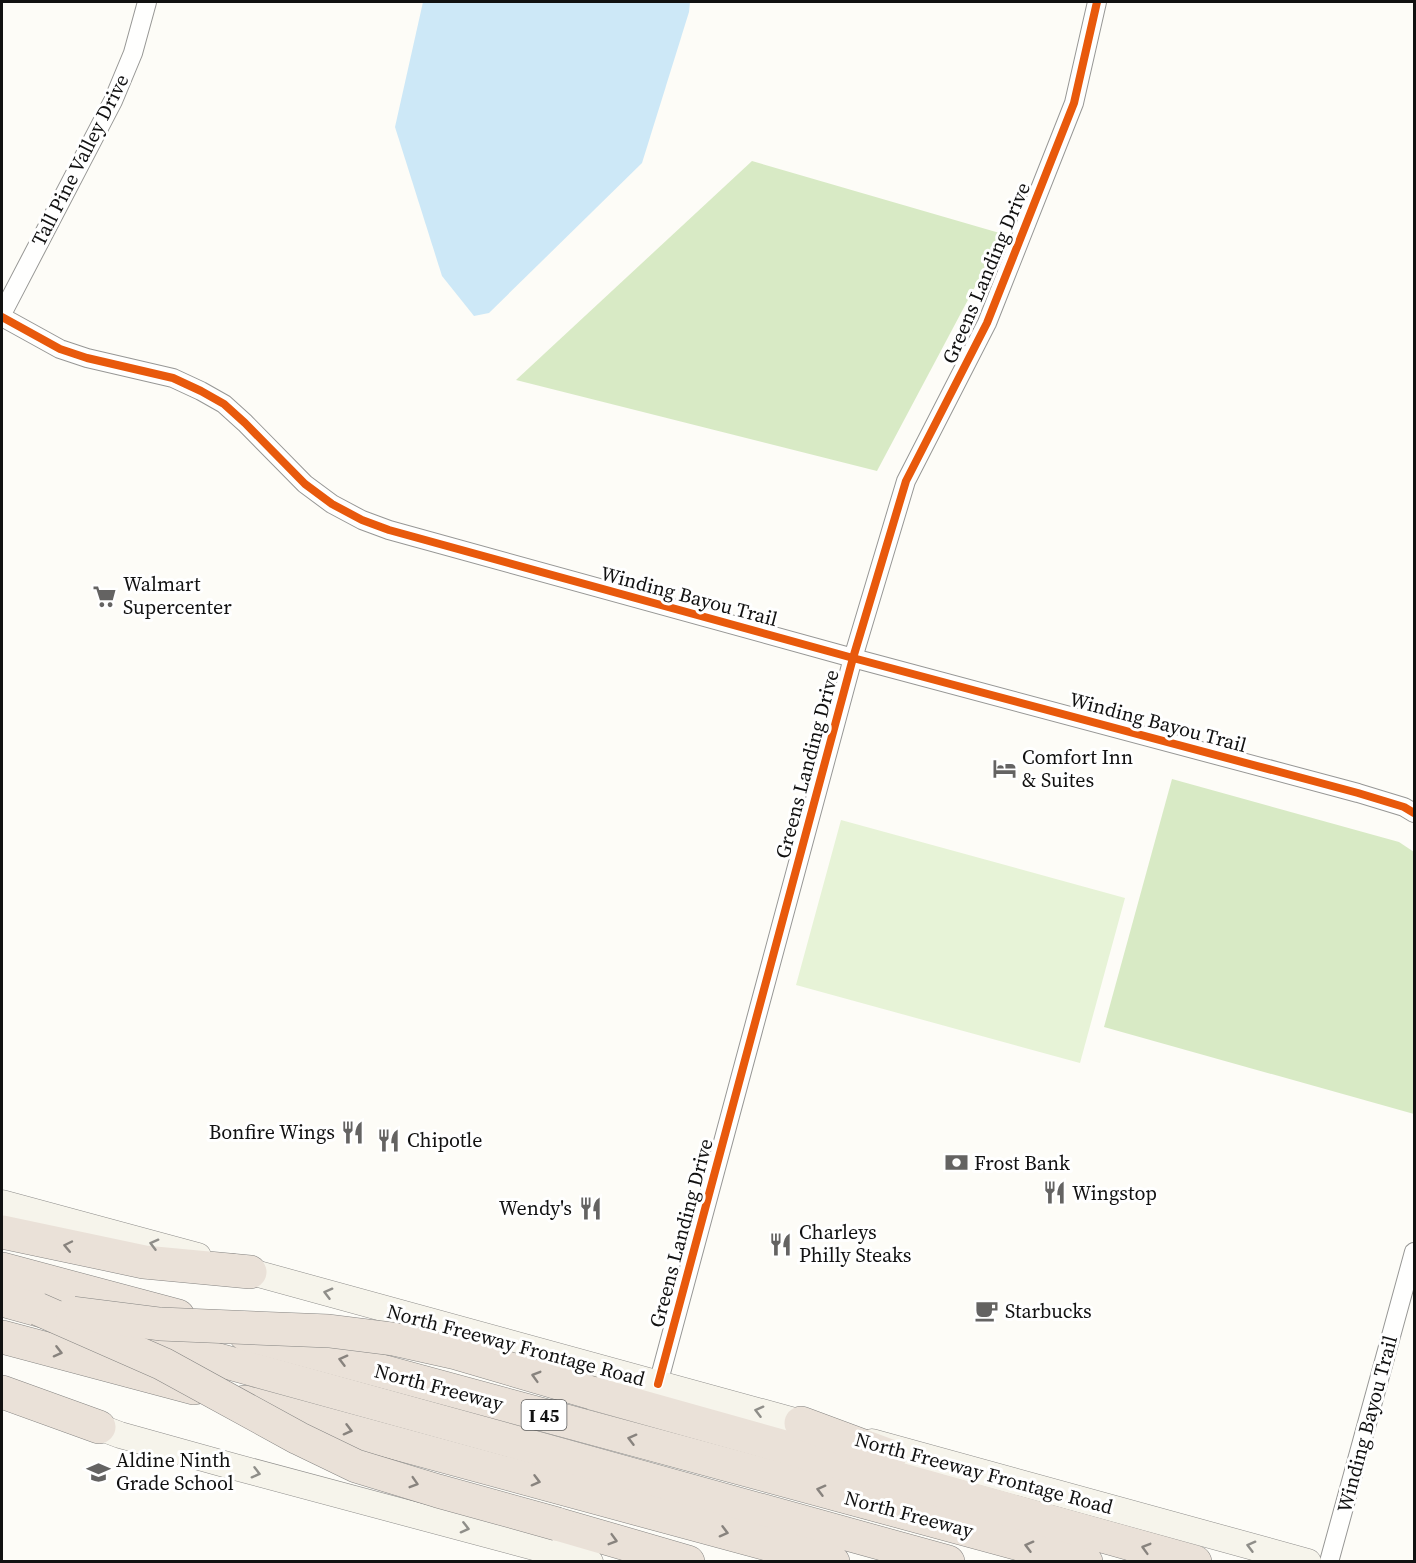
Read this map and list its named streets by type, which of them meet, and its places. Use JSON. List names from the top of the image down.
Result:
{
  "streets": {
    "highway": ["North Freeway", "I 45"],
    "main road": ["North Freeway Frontage Road"],
    "street": ["Tall Pine Valley Drive", "Greens Landing Drive", "Winding Bayou Trail"]
  },
  "crossings": [
    ["Tall Pine Valley Drive", "Winding Bayou Trail"],
    ["Greens Landing Drive", "Winding Bayou Trail"],
    ["Greens Landing Drive", "North Freeway Frontage Road"]
  ],
  "places": {
    "supermarket": ["Walmart Supercenter"],
    "hotel": ["Comfort Inn & Suites"],
    "restaurant": [
      "Bonfire Wings",
      "Chipotle",
      "Wingstop",
      "Wendy's",
      "Charleys Philly Steaks"
    ],
    "bank": ["Frost Bank"],
    "cafe": ["Starbucks"],
    "school or university": ["Aldine Ninth Grade School"]
  }
}
